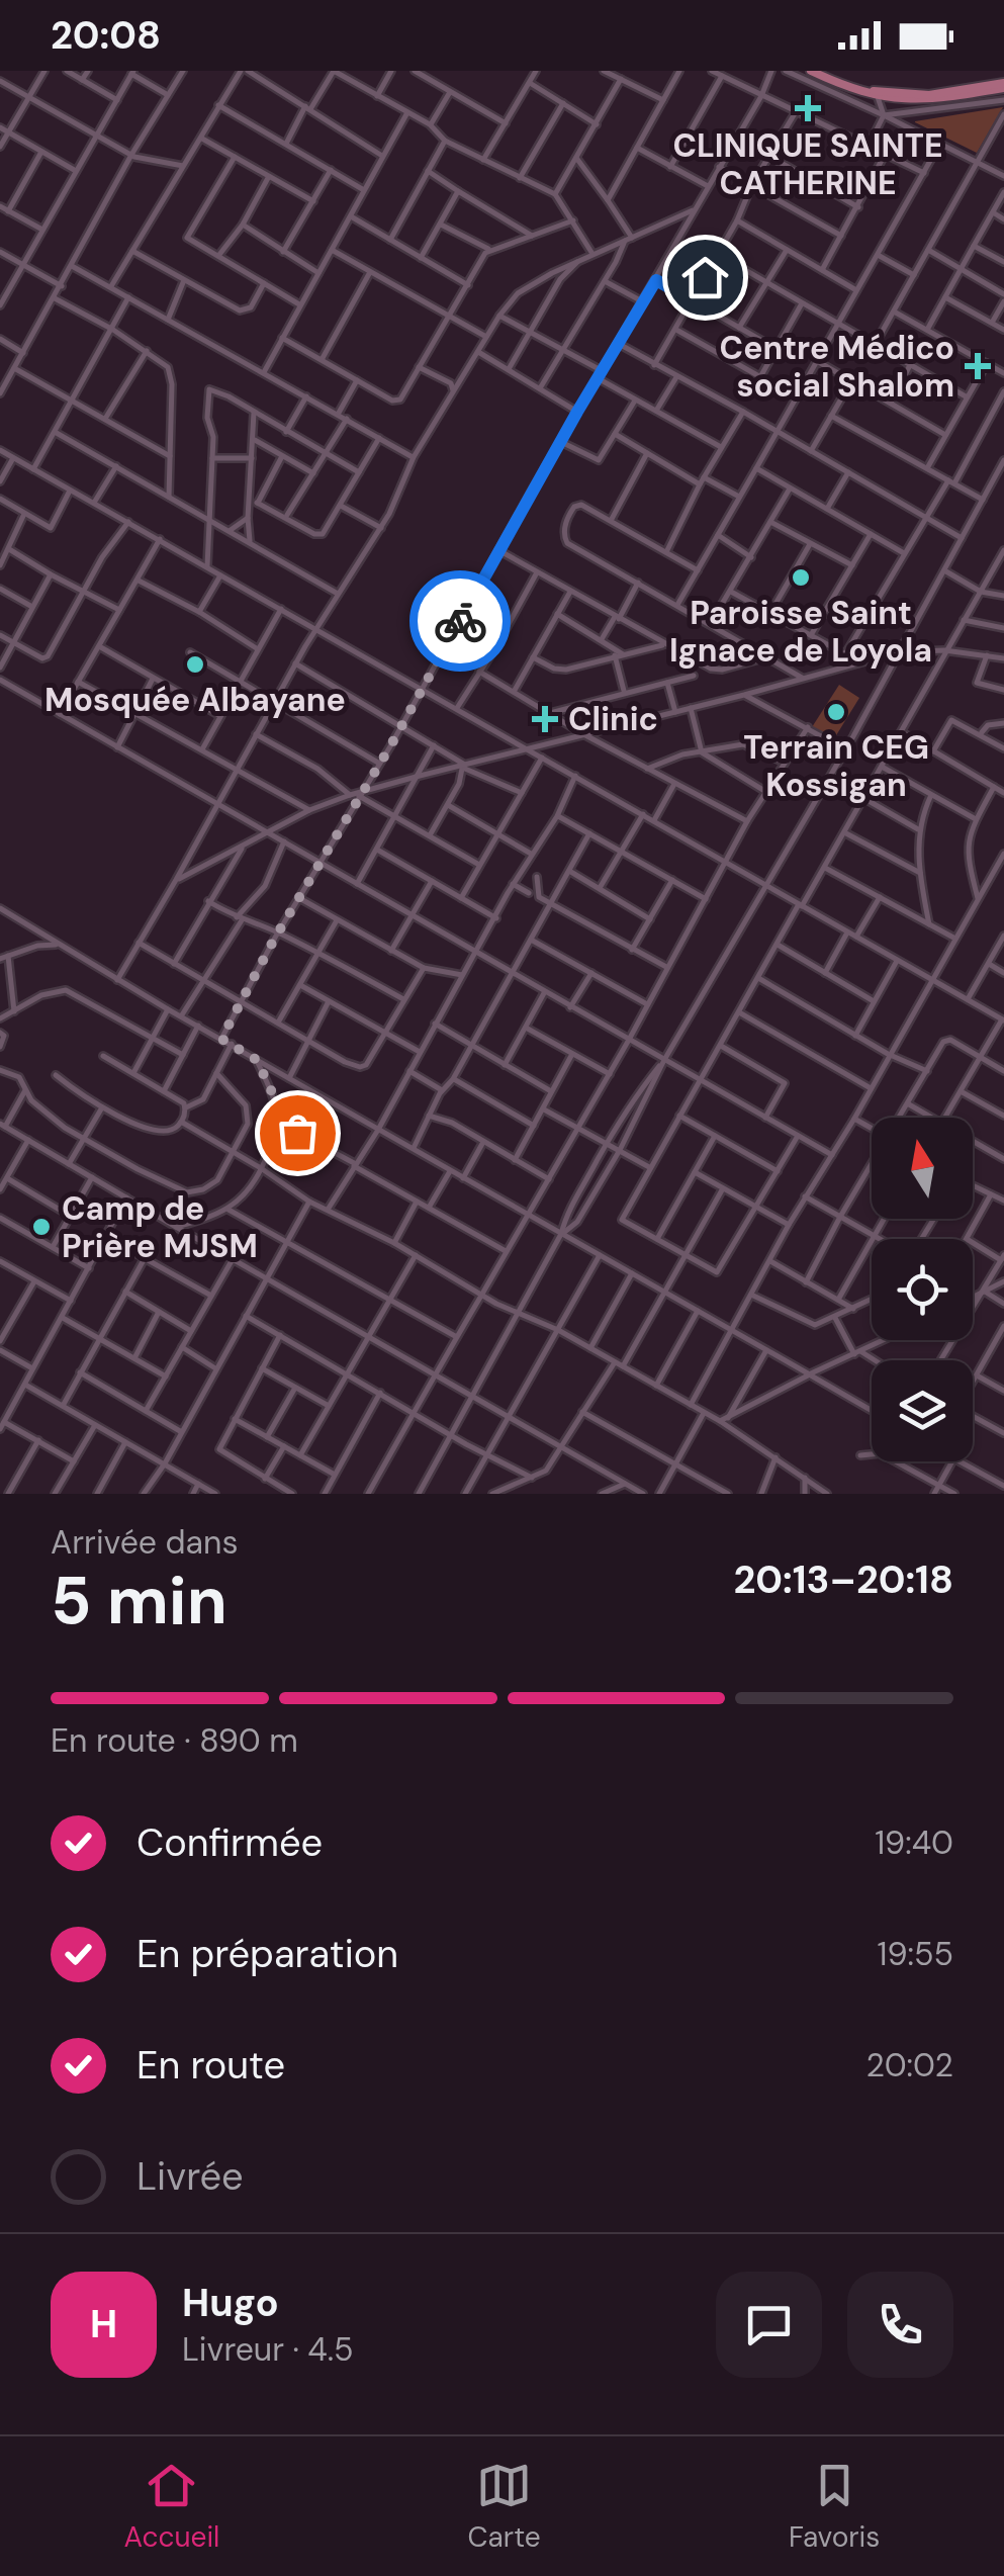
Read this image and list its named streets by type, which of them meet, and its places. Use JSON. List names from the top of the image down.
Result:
{
  "places": {
    "health": ["CLINIQUE SAINTE CATHERINE", "Centre Médico social Shalom", "Clinic"],
    "other": [
      "Paroisse Saint Ignace de Loyola",
      "Mosquée Albayane",
      "Terrain CEG Kossigan",
      "Camp de Prière MJSM"
    ]
  },
  "north": "top",
  "page": {
    "status": "20:08",
    "heading": ["5 min", "Arrivée dans", "20:13–20:18"],
    "panel": ["Hugo", "Livreur · 4.5"],
    "bar": "En route · 890 m",
    "list": [
      ["Confirmée", "19:40"],
      ["En préparation", "19:55"],
      ["En route", "20:02"],
      "Livrée"
    ],
    "round": "H",
    "tabs": ["Accueil", "Carte", "Favoris"]
  }
}
